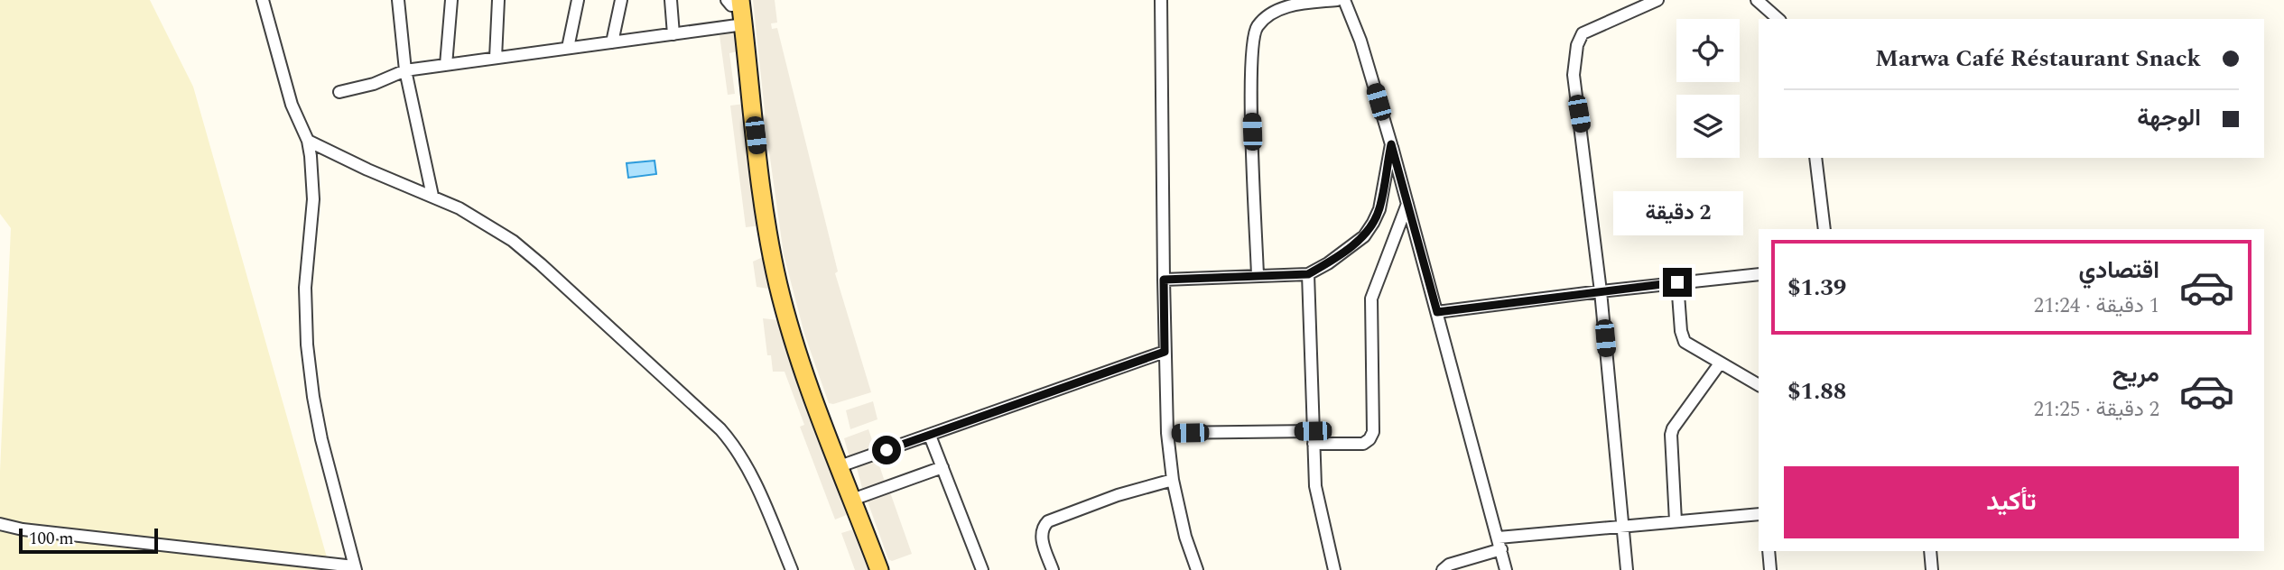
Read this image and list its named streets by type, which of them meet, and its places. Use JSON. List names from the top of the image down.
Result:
{
  "scale_bar": "100 m",
  "page": {
    "banner": ["Marwa Café Réstaurant Snack", "الوجهة"],
    "bubble": "2 دقيقة",
    "list": [
      {
        "name": "اقتصادي",
        "note": "1 دقيقة · 21:24",
        "value": "$1.39"
      },
      {
        "name": "مريح",
        "note": "2 دقيقة · 21:25",
        "value": "$1.88"
      }
    ],
    "buttons": "تأكيد",
    "scale": "100 m"
  }
}
